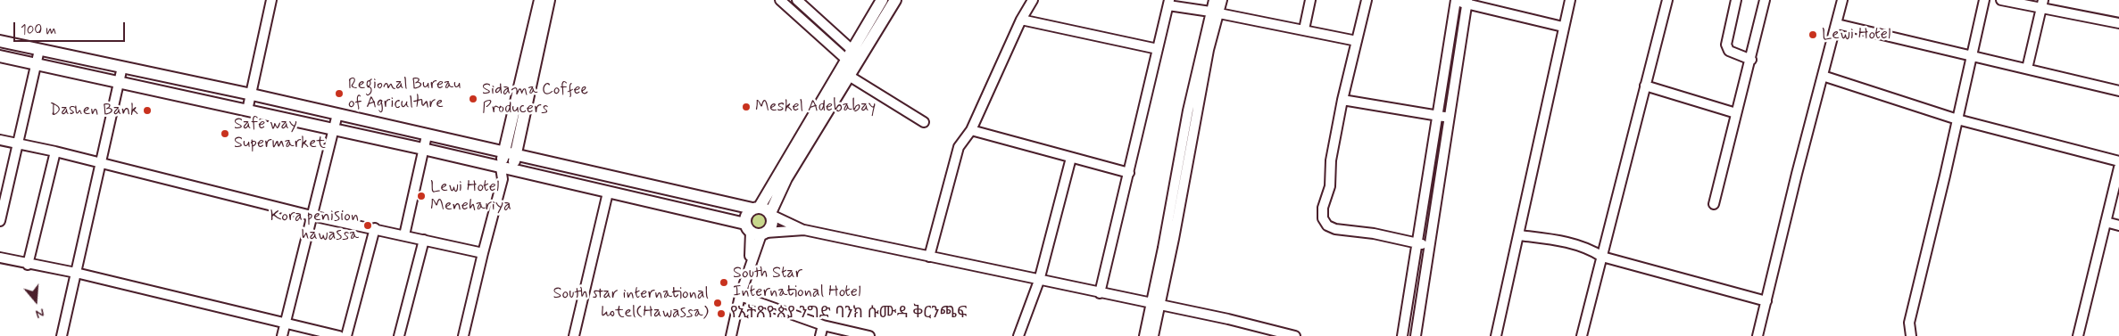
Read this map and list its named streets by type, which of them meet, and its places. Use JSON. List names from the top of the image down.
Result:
{
  "places": [
    "Lewi Hotel",
    "Regional Bureau of Agriculture",
    "Sidama Coffee Producers",
    "Meskel Adebabay",
    "Dashen Bank",
    "Safe way Supermarket",
    "Lewi Hotel Menehariya",
    "Kora penision hawassa",
    "South Star International Hotel",
    "South star international hotel(Hawassa)",
    "የኢትጽዮጵያ ንግድ ባንክ ሱሙዳ ቅርንጫፍ"
  ],
  "scale_bar": "100 m",
  "north": "bottom"
}
